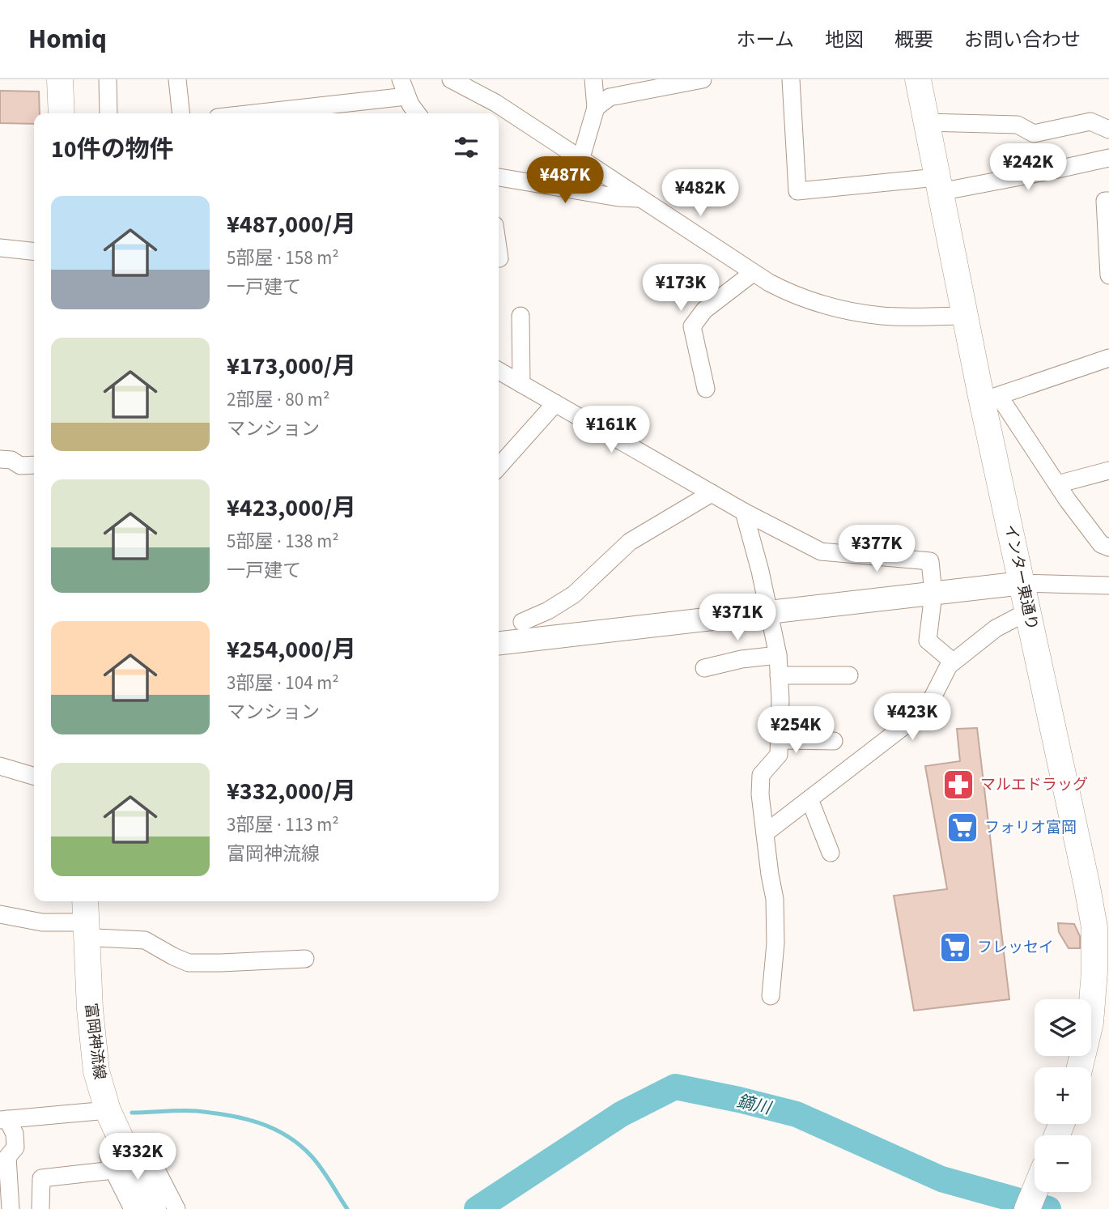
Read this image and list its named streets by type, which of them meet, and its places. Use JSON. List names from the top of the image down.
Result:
{
  "streets": {
    "main road": ["インター東通り", "富岡神流線"]
  },
  "water": ["鏑川"],
  "places": {
    "pharmacy": ["マルエドラッグ"],
    "supermarket": ["フォリオ富岡", "フレッセイ"]
  },
  "page": {
    "header": "Homiq",
    "nav": [
      "ホーム",
      "地図",
      "概要",
      "お問い合わせ"
    ],
    "heading": "10件の物件",
    "price": [
      "¥242K",
      "¥487K",
      "¥482K",
      "¥173K",
      "¥161K",
      "¥377K",
      "¥371K",
      "¥423K",
      "¥254K",
      "¥332K"
    ],
    "list": [
      {
        "name": "¥487,000/月",
        "note": "5部屋 · 158 m² · 一戸建て"
      },
      {
        "name": "¥173,000/月",
        "note": "2部屋 · 80 m² · マンション"
      },
      {
        "name": "¥423,000/月",
        "note": "5部屋 · 138 m² · 一戸建て"
      },
      {
        "name": "¥254,000/月",
        "note": "3部屋 · 104 m² · マンション"
      },
      {
        "name": "¥332,000/月",
        "note": "3部屋 · 113 m² · 富岡神流線"
      }
    ],
    "map_buttons": ["+", "−"]
  }
}
